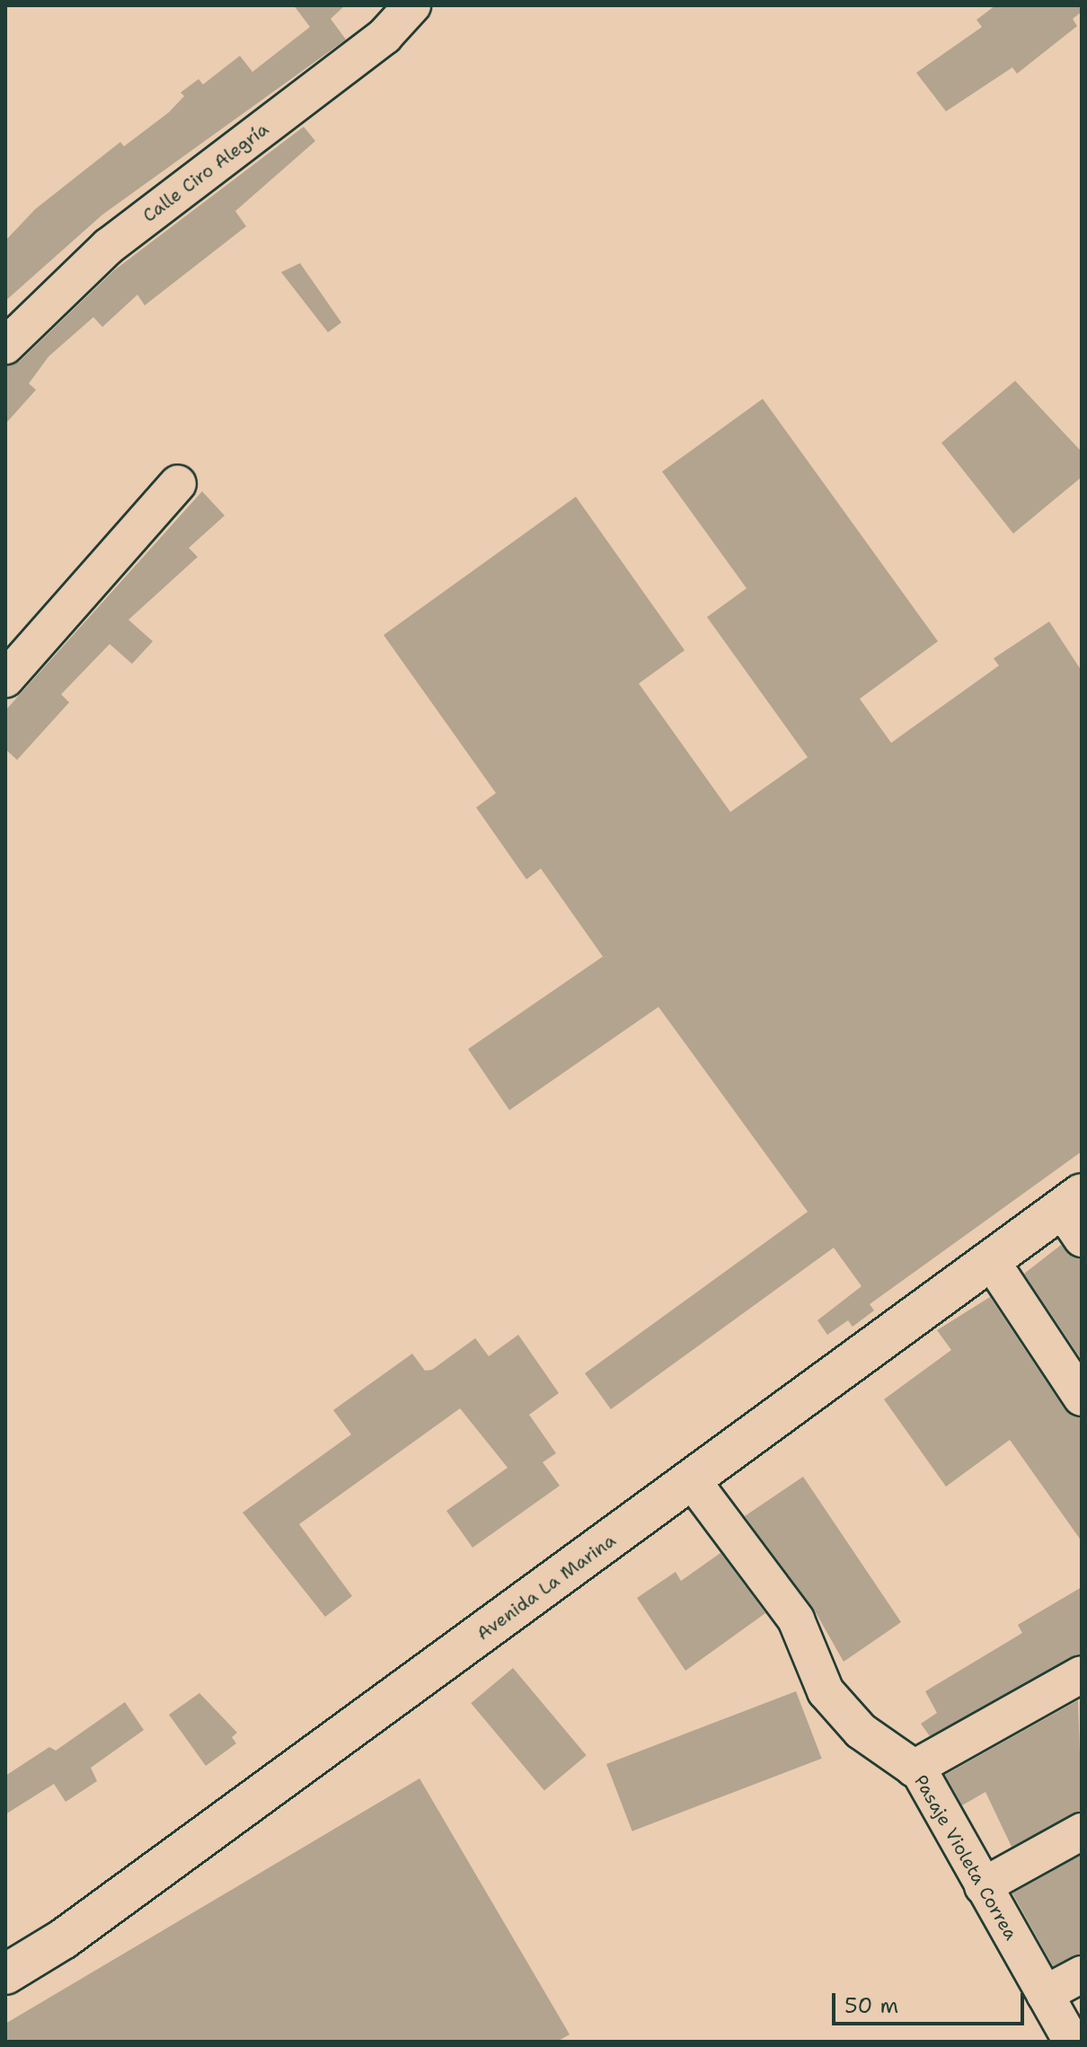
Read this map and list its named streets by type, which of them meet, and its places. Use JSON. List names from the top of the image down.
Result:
{
  "streets": {
    "main road": ["Avenida La Marina"],
    "street": ["Calle Ciro Alegría", "Pasaje Violeta Correa"]
  },
  "crossings": [
    ["Avenida La Marina", "Pasaje Violeta Correa"]
  ],
  "scale_bar": "50 m"
}
